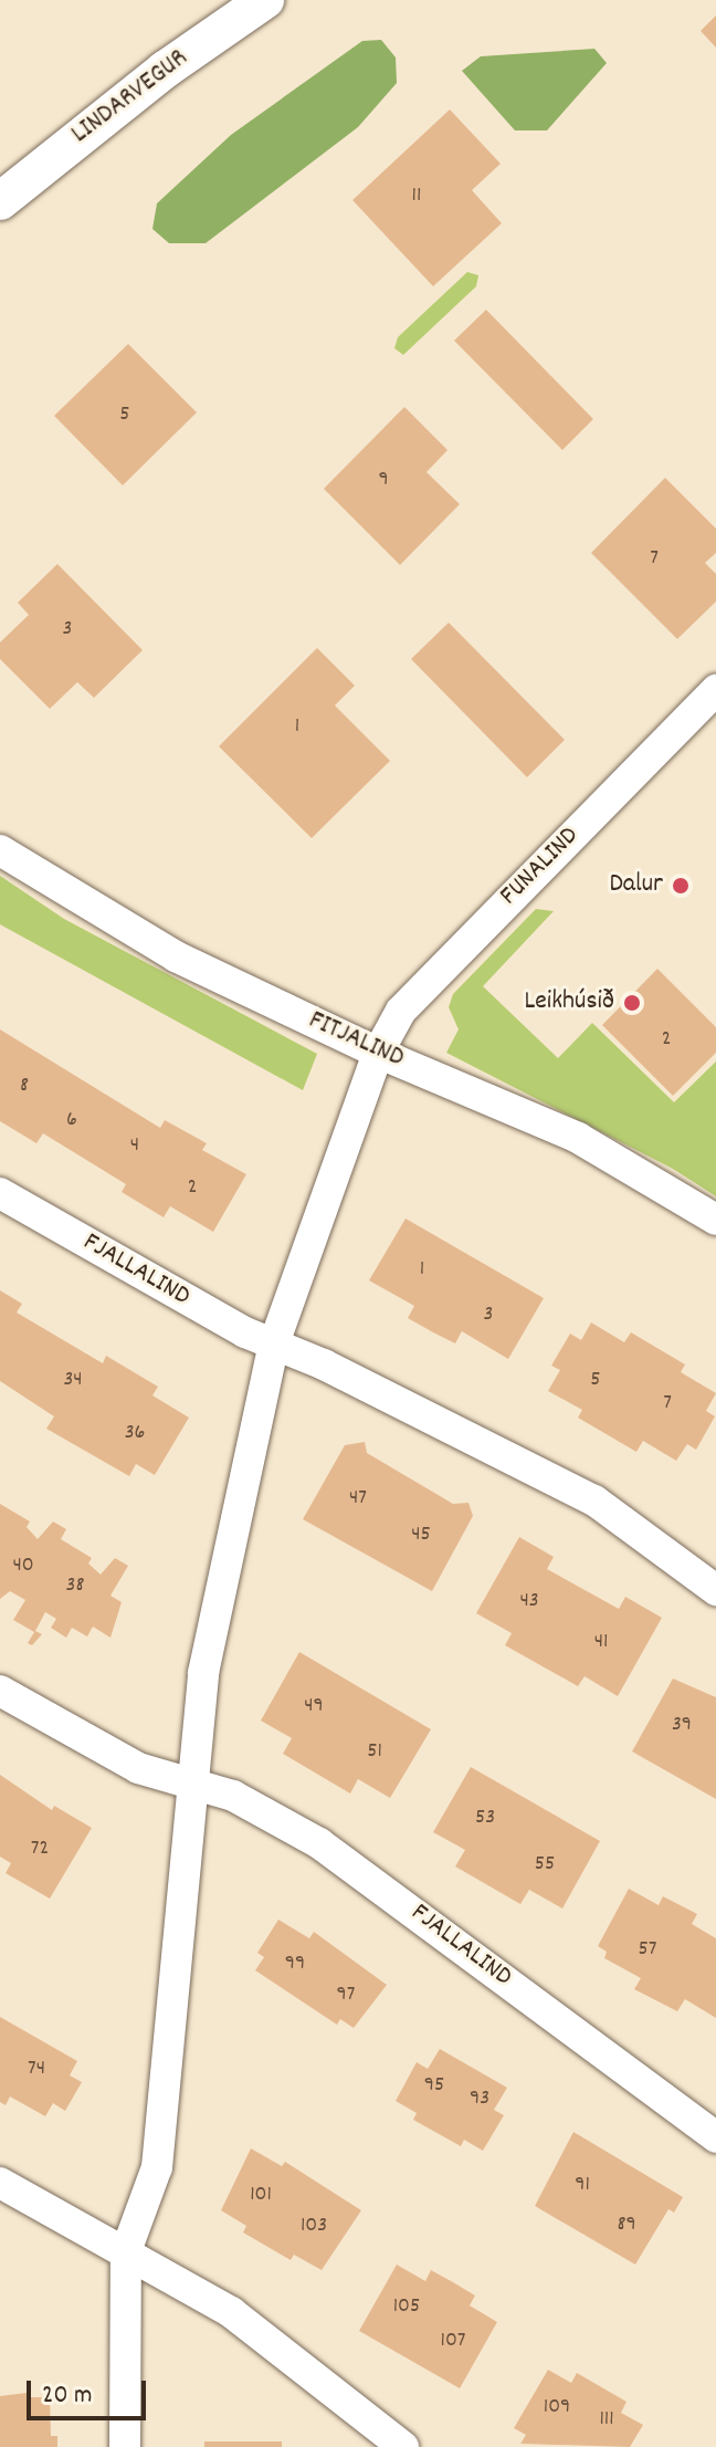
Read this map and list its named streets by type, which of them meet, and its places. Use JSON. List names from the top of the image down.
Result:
{
  "streets": {
    "street": [
      "LINDARVEGUR",
      "FUNALIND",
      "FITJALIND",
      "FJALLALIND"
    ]
  },
  "crossings": [
    ["FUNALIND", "FITJALIND"]
  ],
  "places": ["Dalur", "Leikhúsið"],
  "house_numbers": [
    "11",
    "5",
    "9",
    "7",
    "3",
    "1",
    "2",
    "8",
    "6",
    "4",
    "2",
    "1",
    "3",
    "34",
    "5",
    "7",
    "36",
    "47",
    "45",
    "40",
    "38",
    "43",
    "41",
    "49",
    "39",
    "51",
    "53",
    "72",
    "55",
    "57",
    "99",
    "97",
    "74",
    "95",
    "93",
    "91",
    "101",
    "89",
    "103",
    "105",
    "107",
    "109",
    "111"
  ],
  "scale_bar": "20 m"
}
